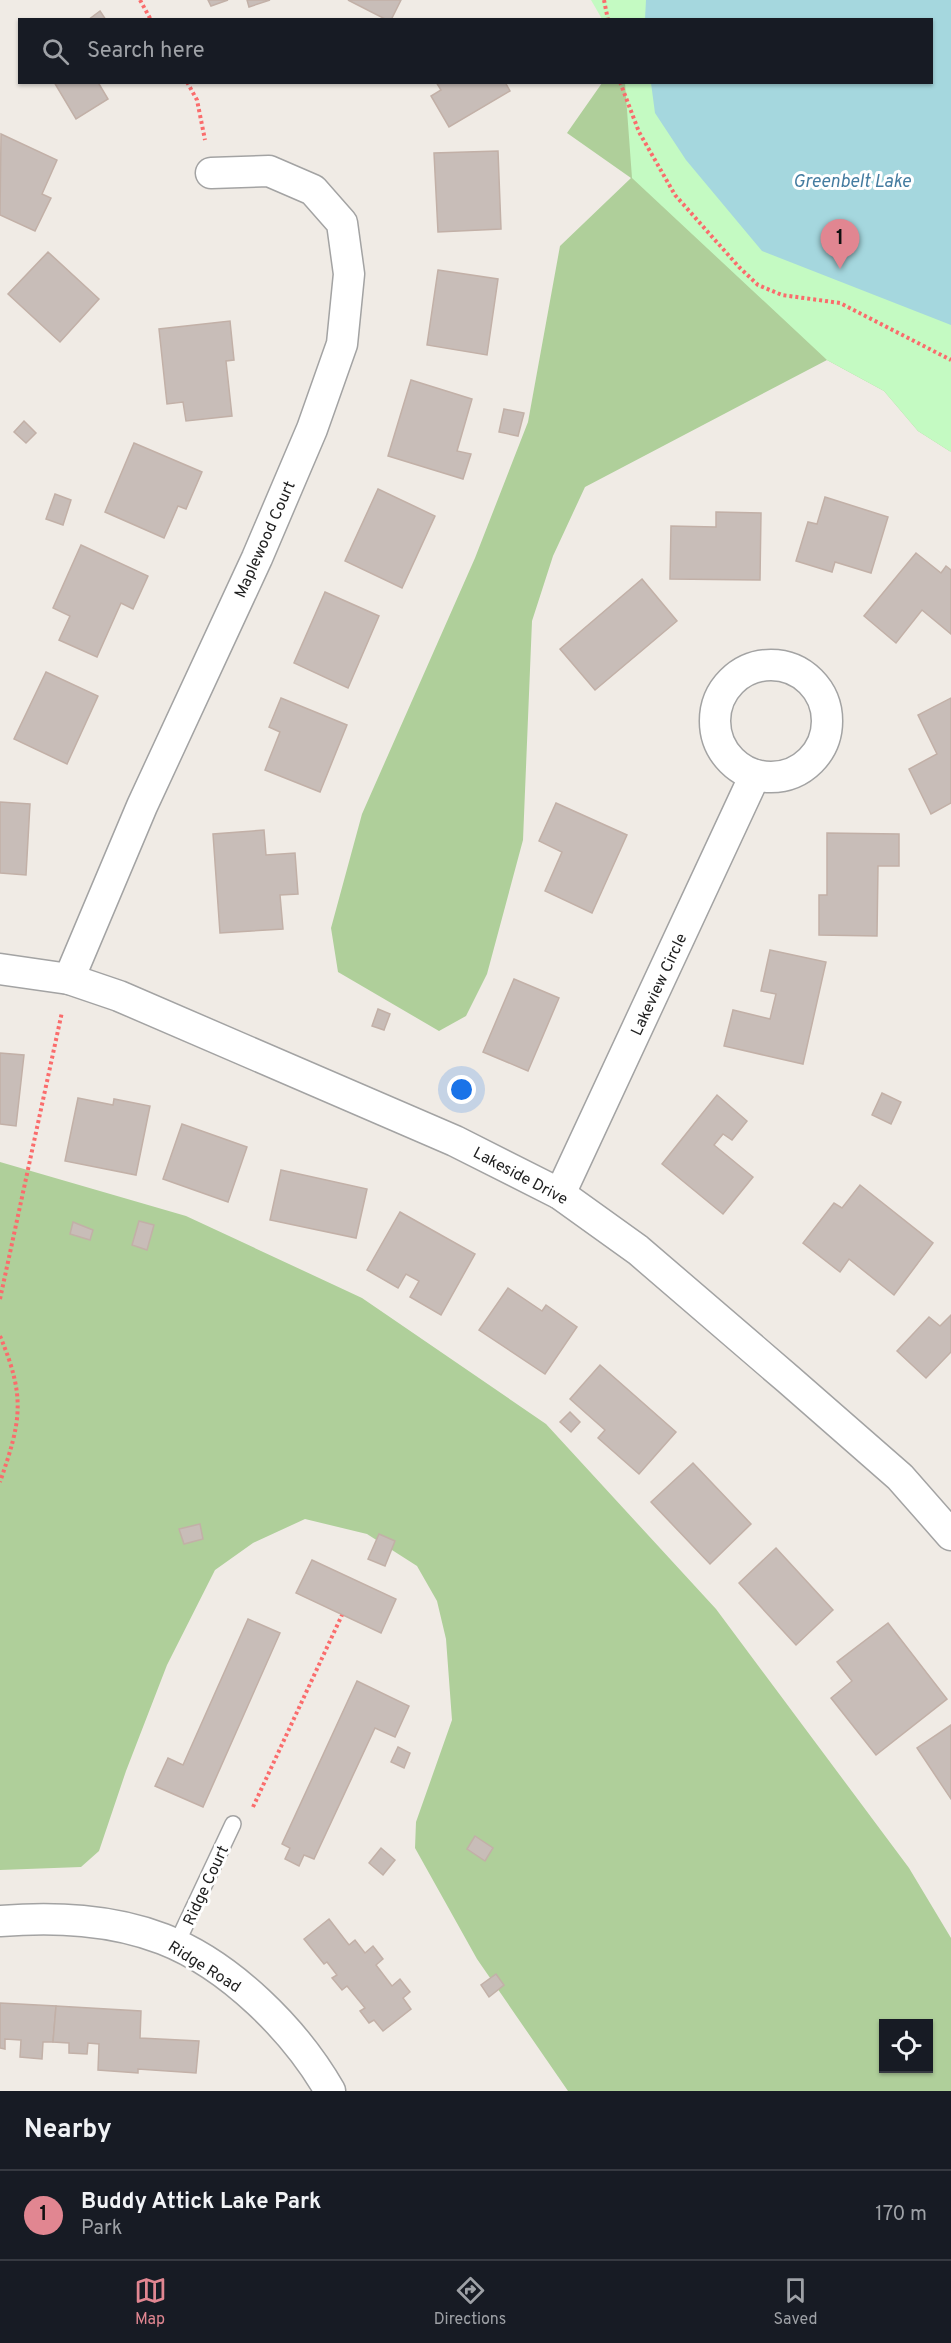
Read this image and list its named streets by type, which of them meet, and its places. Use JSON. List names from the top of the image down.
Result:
{
  "streets": {
    "street": [
      "Maplewood Court",
      "Lakeview Circle",
      "Lakeside Drive",
      "Ridge Road"
    ],
    "lane": ["Ridge Court"]
  },
  "crossings": [
    ["Maplewood Court", "Lakeside Drive"],
    ["Lakeview Circle", "Lakeside Drive"],
    ["Ridge Court", "Ridge Road"]
  ],
  "water": ["Greenbelt Lake"],
  "page": {
    "search": "Search here",
    "pins": "1",
    "heading": "Nearby",
    "list": [
      {
        "mark": "1",
        "name": "Buddy Attick Lake Park",
        "note": "Park",
        "value": "170 m"
      }
    ],
    "nav": ["Map", "Directions", "Saved"]
  }
}
